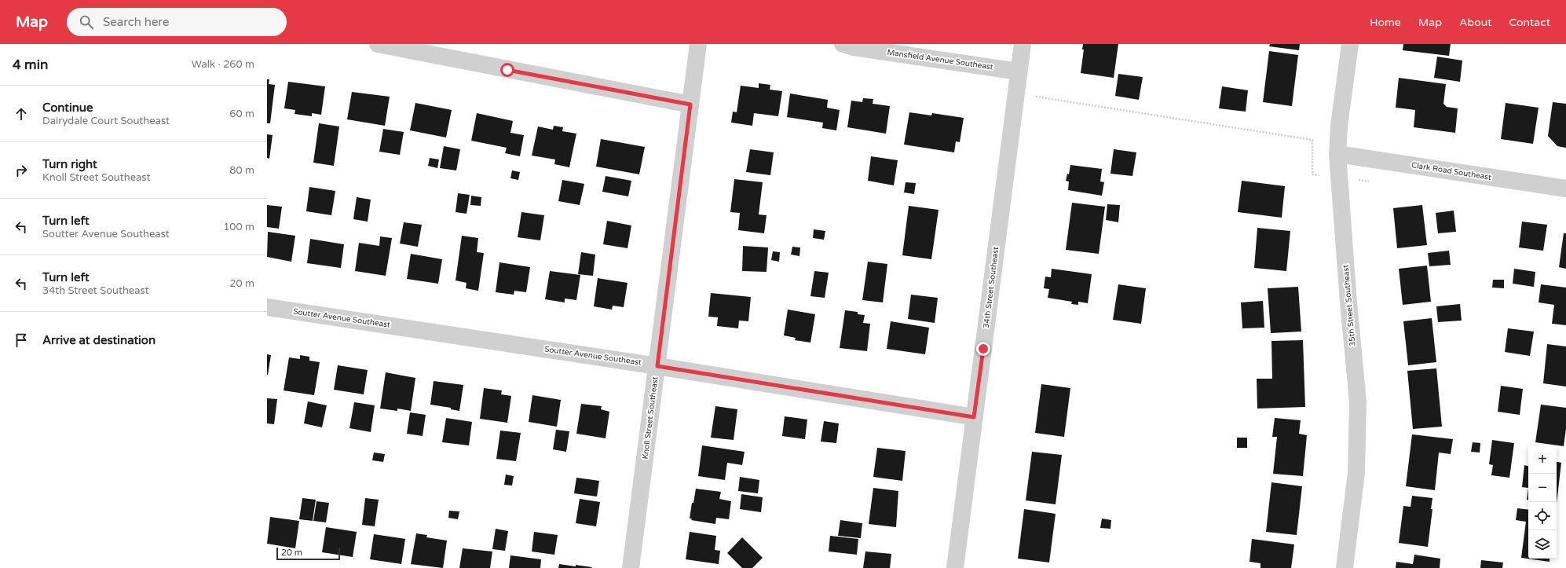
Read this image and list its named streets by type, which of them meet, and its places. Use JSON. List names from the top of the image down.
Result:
{
  "streets": {
    "street": [
      "Mansfield Avenue Southeast",
      "Clark Road Southeast",
      "34th Street Southeast",
      "35th Street Southeast",
      "Soutter Avenue Southeast",
      "Knoll Street Southeast"
    ]
  },
  "crossings": [
    ["Mansfield Avenue Southeast", "34th Street Southeast"],
    ["Clark Road Southeast", "35th Street Southeast"],
    ["34th Street Southeast", "Soutter Avenue Southeast"],
    ["Soutter Avenue Southeast", "Knoll Street Southeast"]
  ],
  "scale_bar": "20 m",
  "page": {
    "header": "Map",
    "search": "Search here",
    "nav": [
      "Home",
      "Map",
      "About",
      "Contact"
    ],
    "heading": ["4 min", "Walk · 260 m"],
    "list": [
      ["Continue", "Dairydale Court Southeast", "60 m"],
      ["Turn right", "Knoll Street Southeast", "80 m"],
      ["Turn left", "Soutter Avenue Southeast", "100 m"],
      ["Turn left", "34th Street Southeast", "20 m"],
      "Arrive at destination"
    ],
    "map_buttons": ["+", "−"],
    "scale": "20 m"
  }
}
